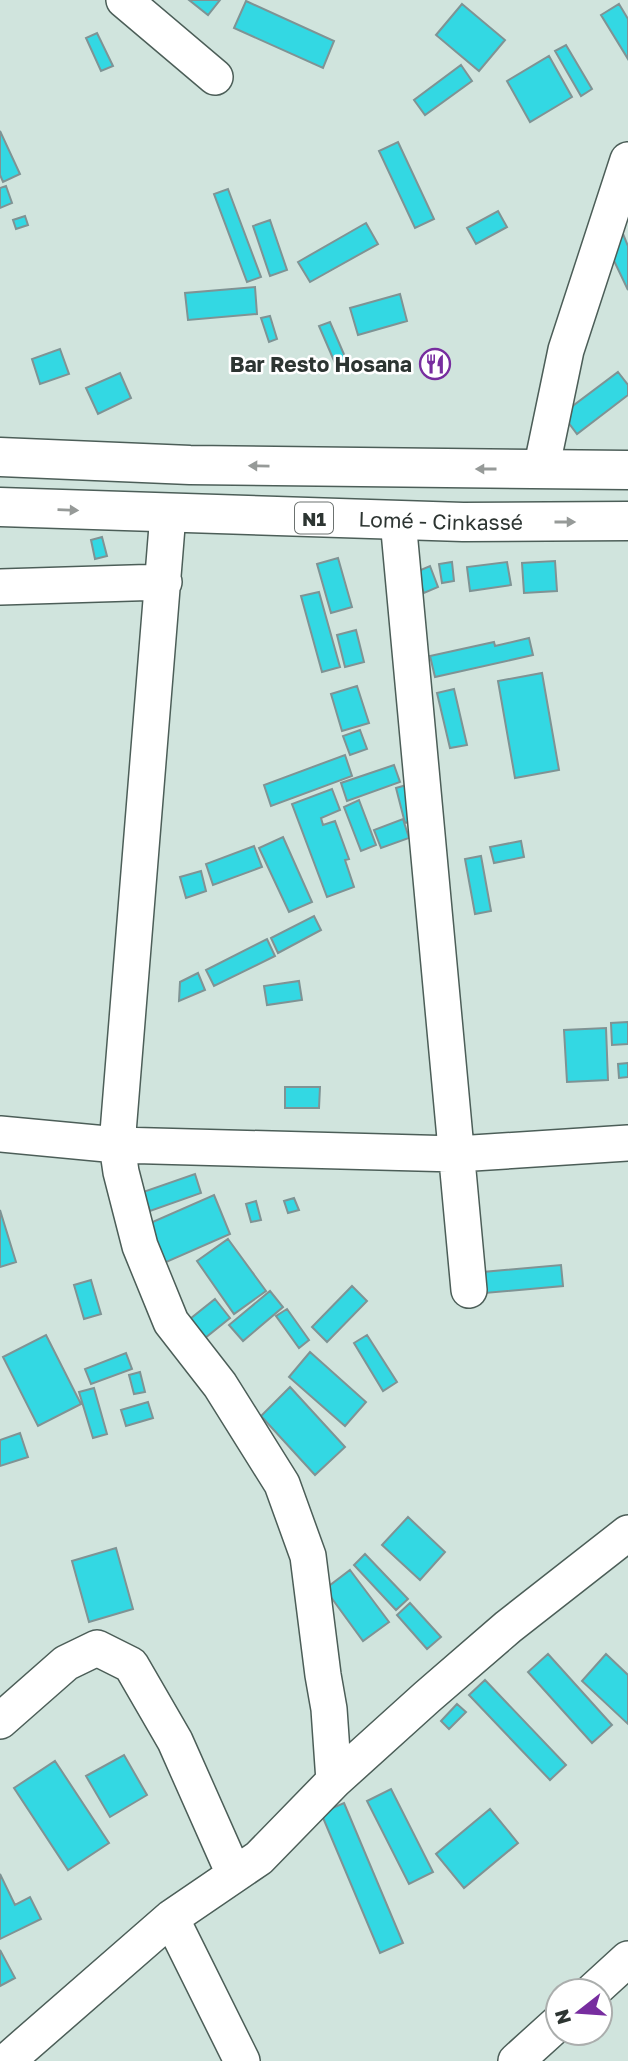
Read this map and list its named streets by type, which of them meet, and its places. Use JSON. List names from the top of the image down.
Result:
{
  "streets": {
    "highway": ["N1", "Lomé - Cinkassé"]
  },
  "places": {
    "restaurant": ["Bar Resto Hosana"]
  },
  "north": "left"
}
